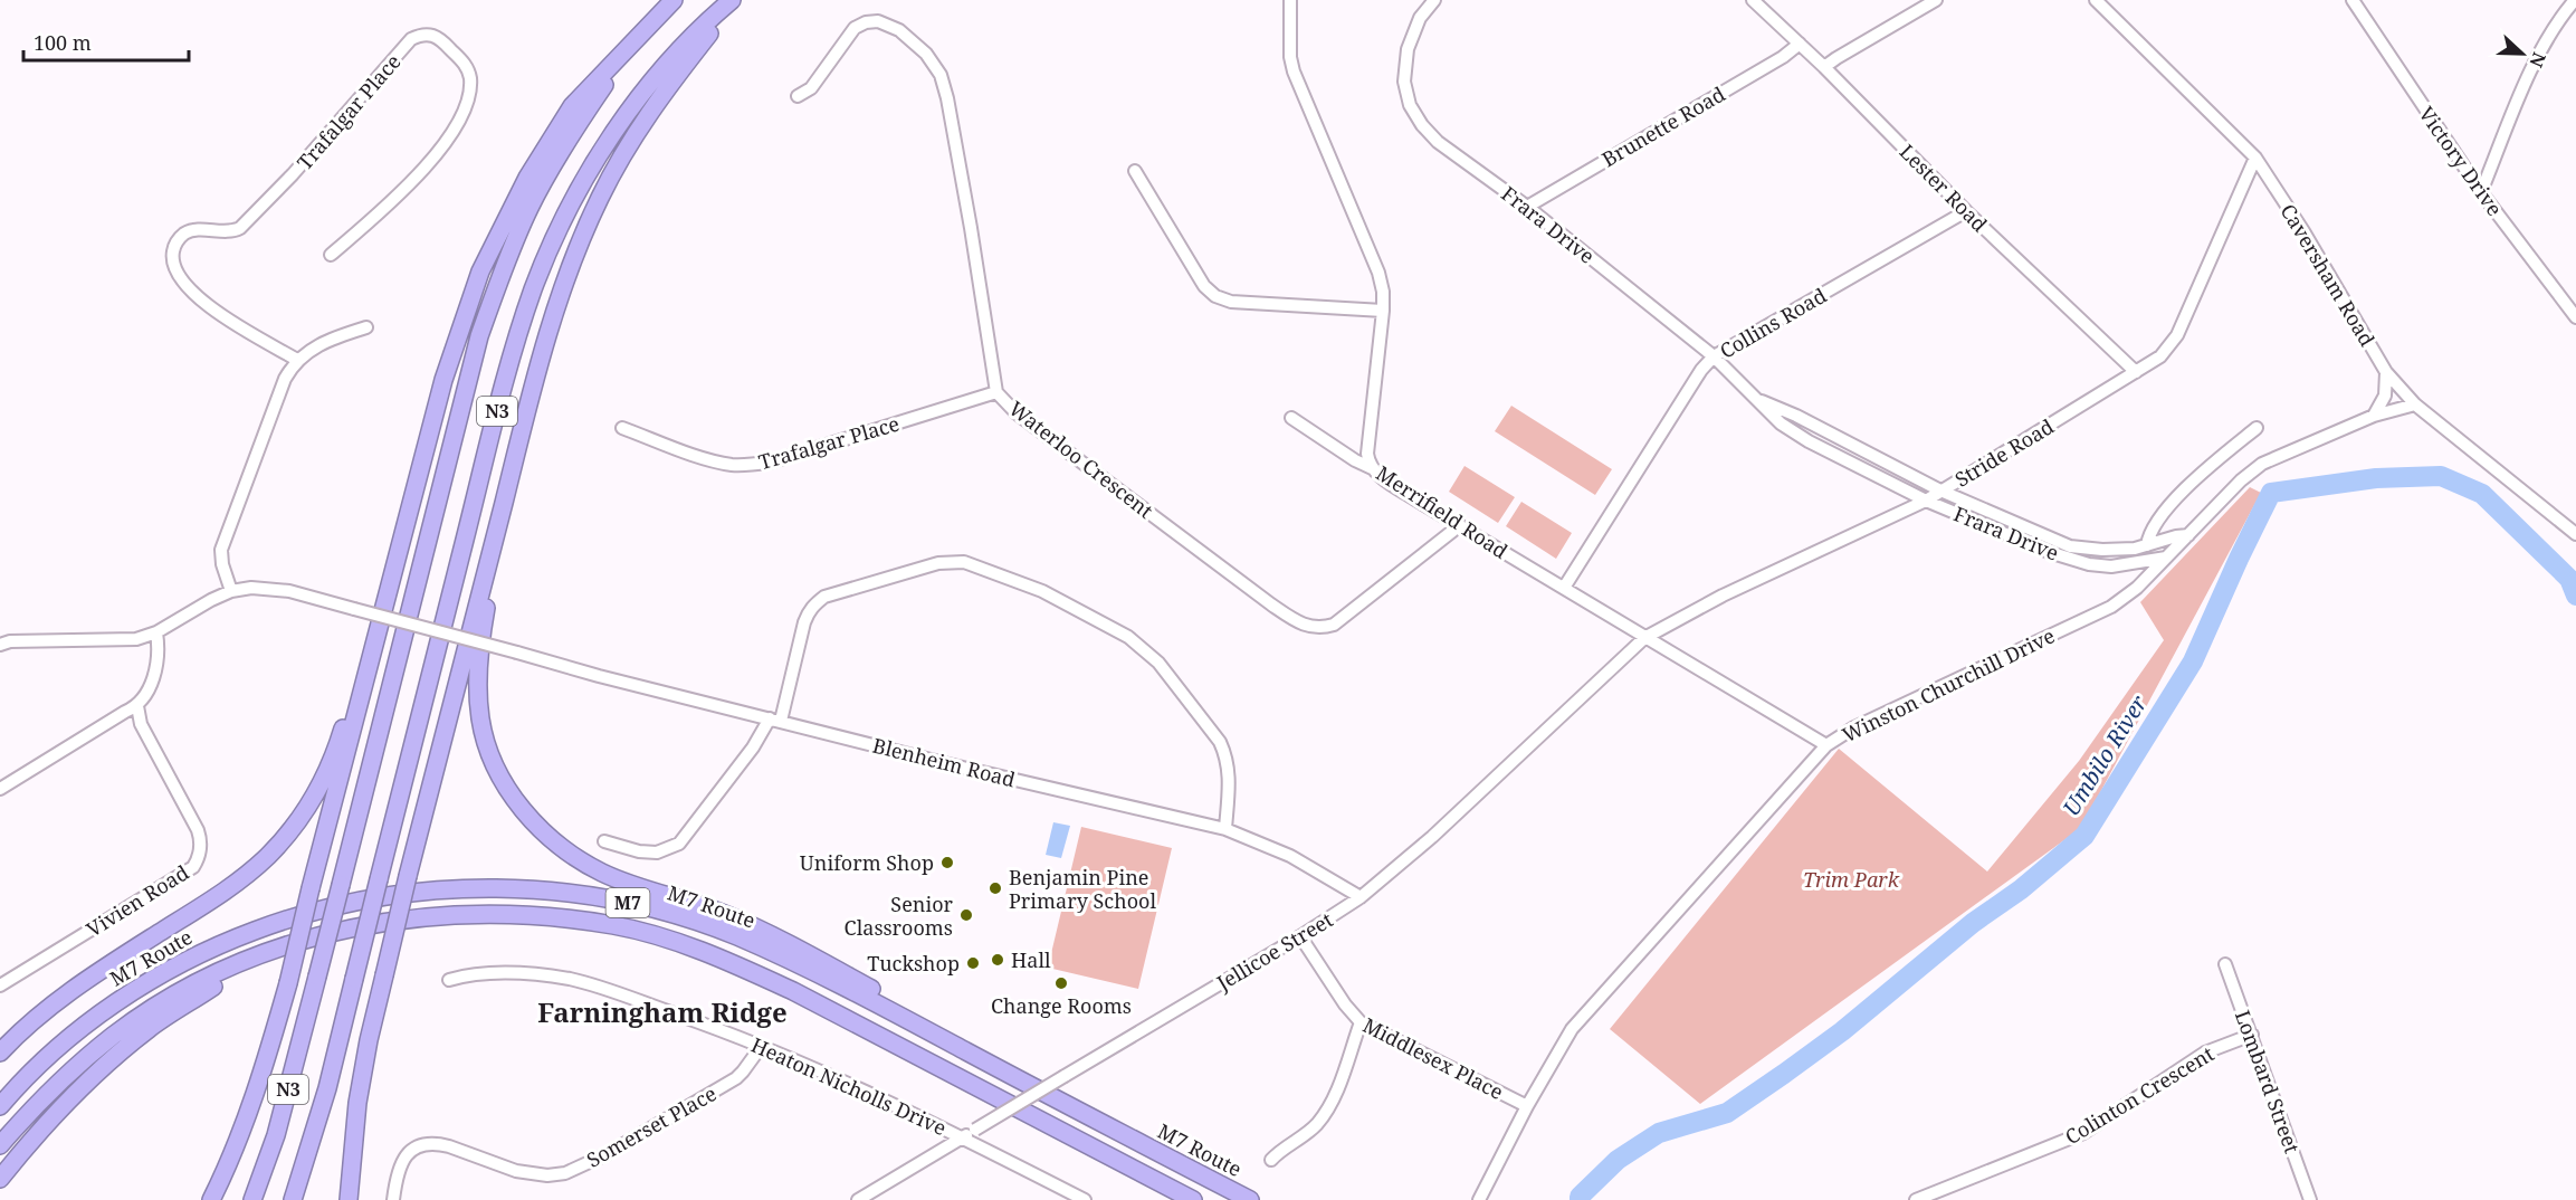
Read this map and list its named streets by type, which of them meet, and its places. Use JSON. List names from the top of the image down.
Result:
{
  "streets": {
    "highway": ["N3", "M7", "M7 Route"],
    "street": [
      "Trafalgar Place",
      "Brunette Road",
      "Victory Drive",
      "Lester Road",
      "Frara Drive",
      "Caversham Road",
      "Collins Road",
      "Stride Road",
      "Waterloo Crescent",
      "Merrifield Road",
      "Winston Churchill Drive",
      "Blenheim Road",
      "Vivien Road",
      "Jellicoe Street",
      "Middlesex Place",
      "Lombard Street",
      "Heaton Nicholls Drive",
      "Colinton Crescent",
      "Somerset Place"
    ]
  },
  "crossings": [
    ["Trafalgar Place", "Waterloo Crescent"],
    ["Brunette Road", "Lester Road"],
    ["Brunette Road", "Frara Drive"],
    ["Lester Road", "Collins Road"],
    ["Lester Road", "Stride Road"],
    ["Frara Drive", "Collins Road"],
    ["Frara Drive", "Stride Road"],
    ["Frara Drive", "Winston Churchill Drive"],
    ["Caversham Road", "Stride Road"],
    ["Caversham Road", "Winston Churchill Drive"],
    ["Collins Road", "Merrifield Road"],
    ["Stride Road", "Merrifield Road"],
    ["Stride Road", "Jellicoe Street"],
    ["Waterloo Crescent", "Merrifield Road"],
    ["Merrifield Road", "Winston Churchill Drive"],
    ["Merrifield Road", "Jellicoe Street"],
    ["Winston Churchill Drive", "Middlesex Place"],
    ["Blenheim Road", "Jellicoe Street"],
    ["Jellicoe Street", "Middlesex Place"],
    ["Jellicoe Street", "Heaton Nicholls Drive"],
    ["Lombard Street", "Colinton Crescent"],
    ["Heaton Nicholls Drive", "Somerset Place"]
  ],
  "districts": ["Farningham Ridge"],
  "water": ["Umbilo River"],
  "parks": ["Trim Park"],
  "places": [
    "Uniform Shop",
    "Benjamin Pine Primary School",
    "Senior Classrooms",
    "Hall",
    "Tuckshop",
    "Change Rooms"
  ],
  "scale_bar": "100 m",
  "north": "right"
}
